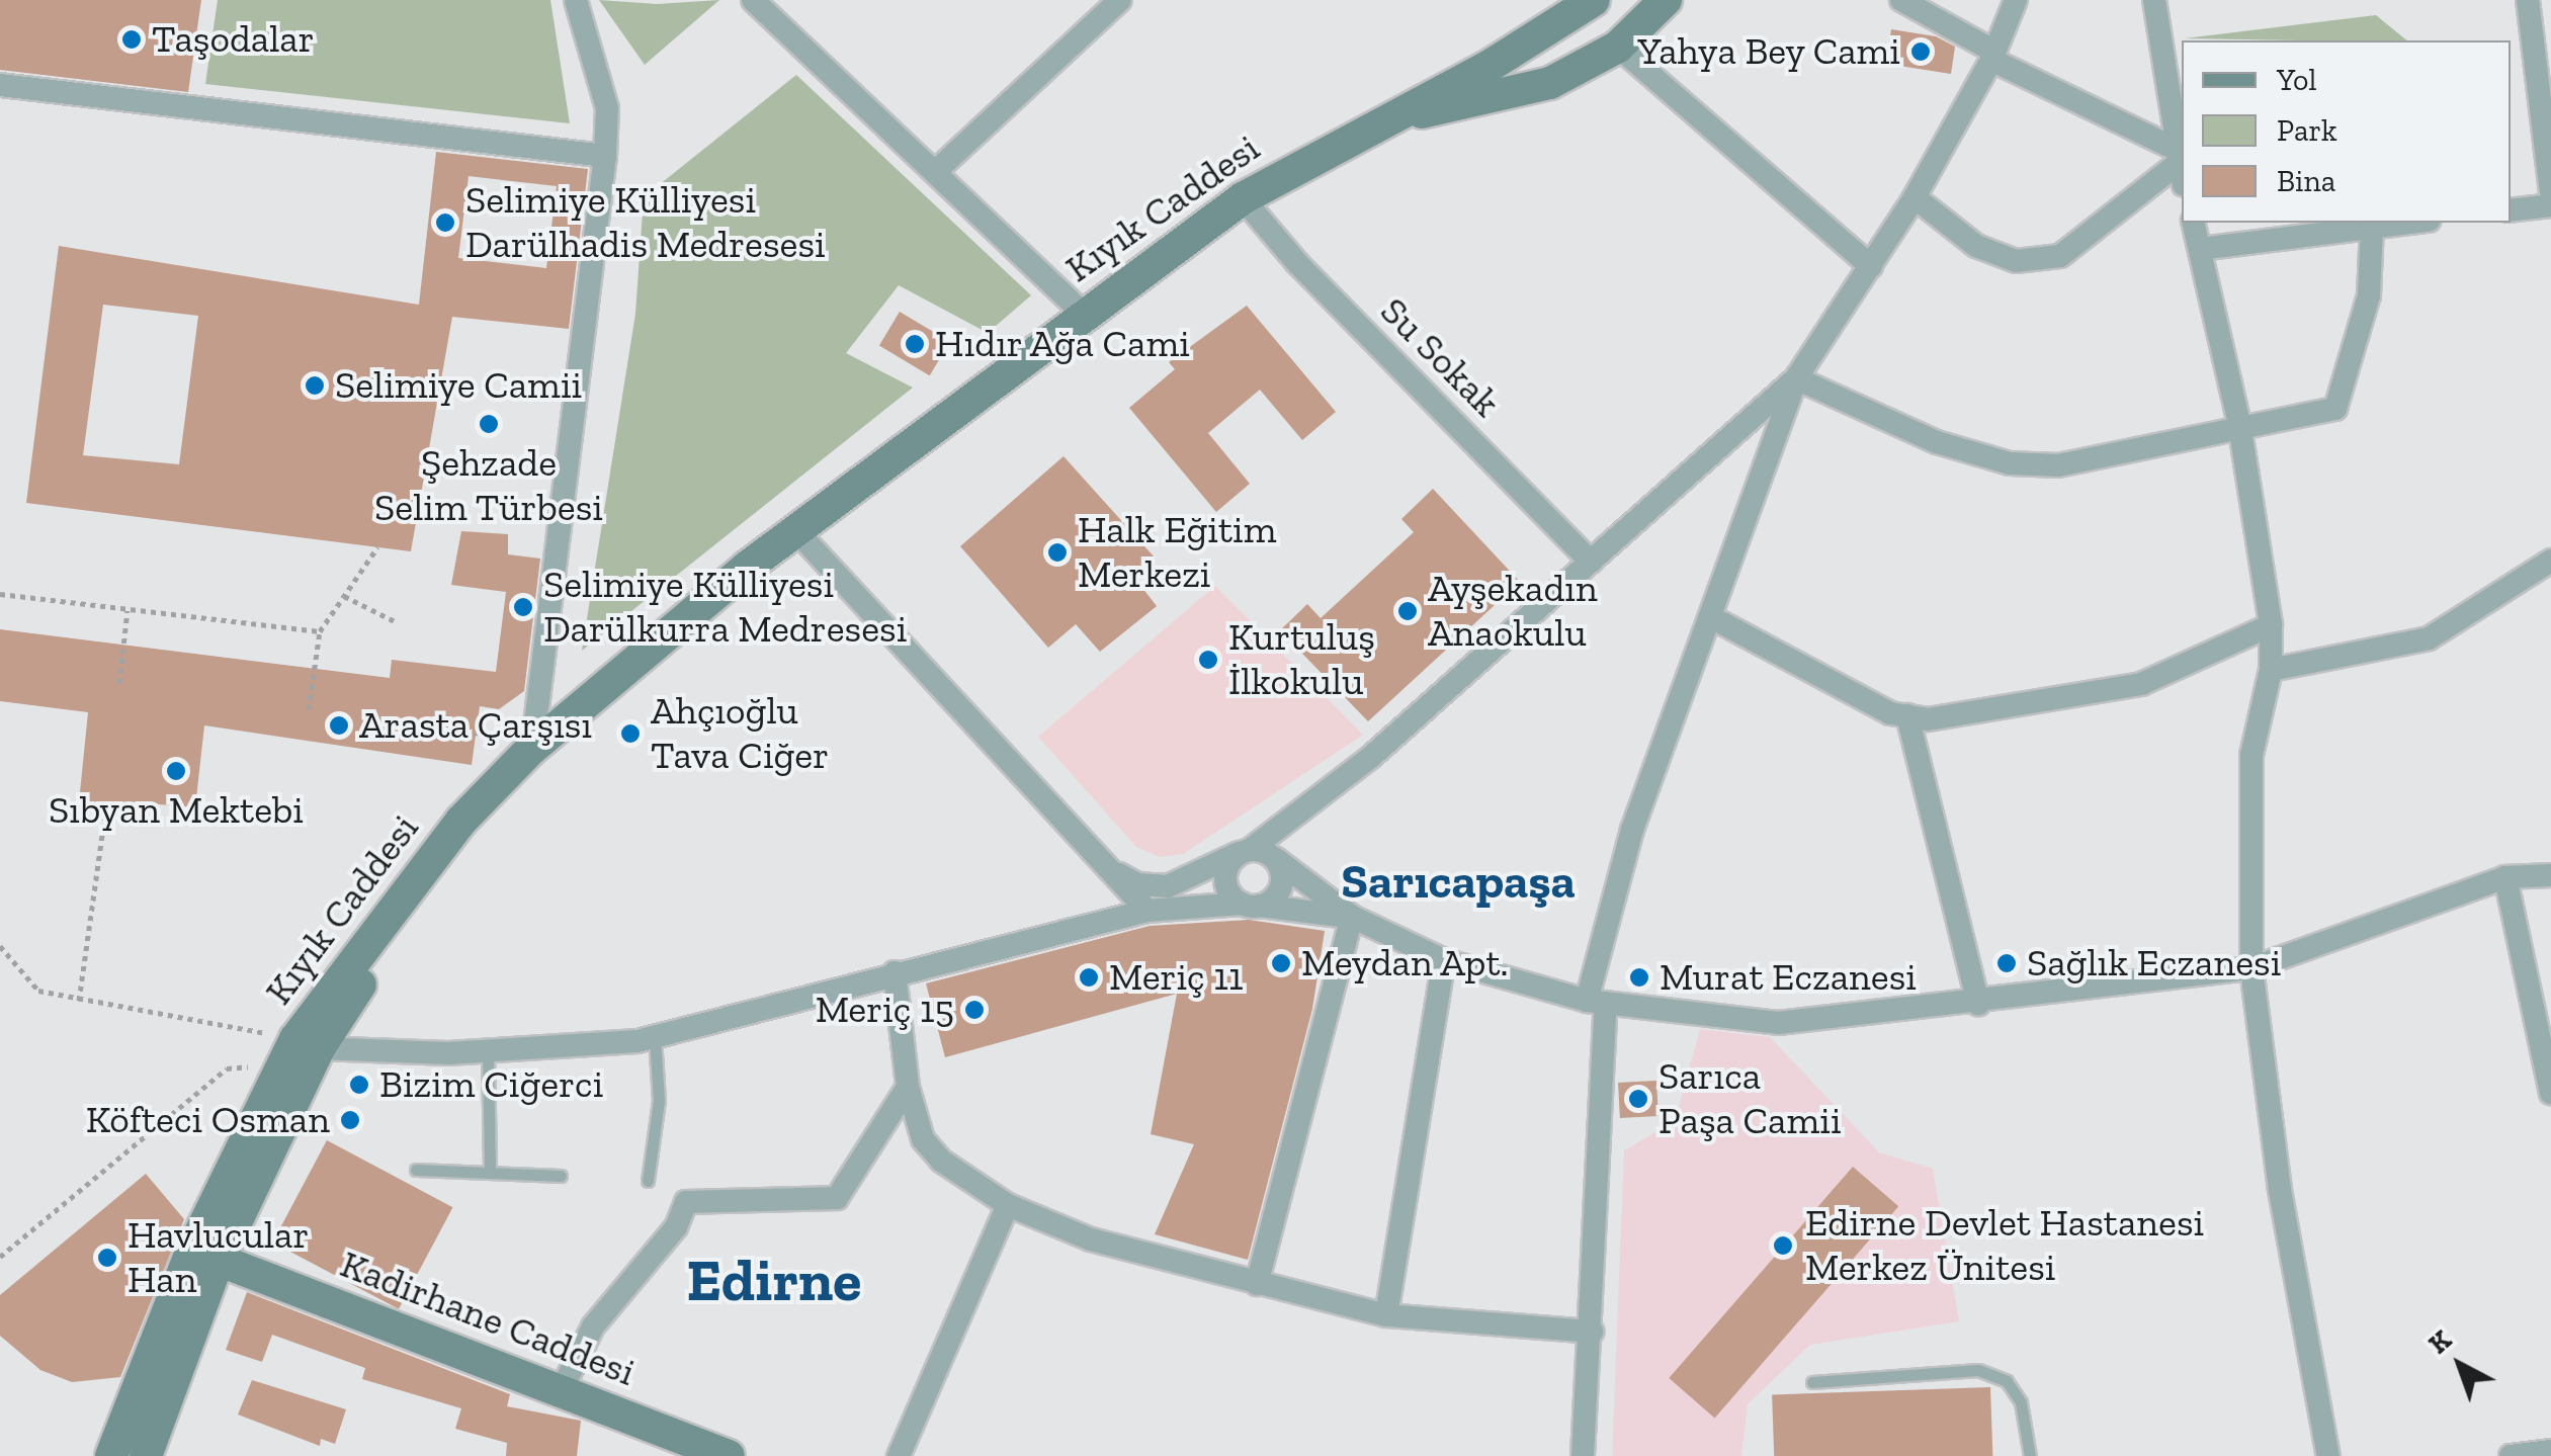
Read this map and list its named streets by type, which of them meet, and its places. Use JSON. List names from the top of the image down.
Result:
{
  "streets": {
    "main road": ["Kıyık Caddesi", "Kadirhane Caddesi"],
    "street": ["Su Sokak"]
  },
  "crossings": [
    ["Kıyık Caddesi", "Su Sokak"],
    ["Kıyık Caddesi", "Kadirhane Caddesi"]
  ],
  "districts": ["Sarıcapaşa", "Edirne"],
  "places": [
    "Taşodalar",
    "Yahya Bey Cami",
    "Selimiye Külliyesi Darülhadis Medresesi",
    "Hıdır Ağa Cami",
    "Selimiye Camii",
    "Şehzade Selim Türbesi",
    "Halk Eğitim Merkezi",
    "Selimiye Külliyesi Darülkurra Medresesi",
    "Ayşekadın Anaokulu",
    "Kurtuluş İlkokulu",
    "Arasta Çarşısı",
    "Ahçıoğlu Tava Ciğer",
    "Sıbyan Mektebi",
    "Meydan Apt.",
    "Sağlık Eczanesi",
    "Meriç 11",
    "Murat Eczanesi",
    "Meriç 15",
    "Bizim Ciğerci",
    "Sarıca Paşa Camii",
    "Köfteci Osman",
    "Edirne Devlet Hastanesi Merkez Ünitesi",
    "Havlucular Han"
  ],
  "legend": ["Yol", "Park", "Bina"],
  "north": "top left"
}
